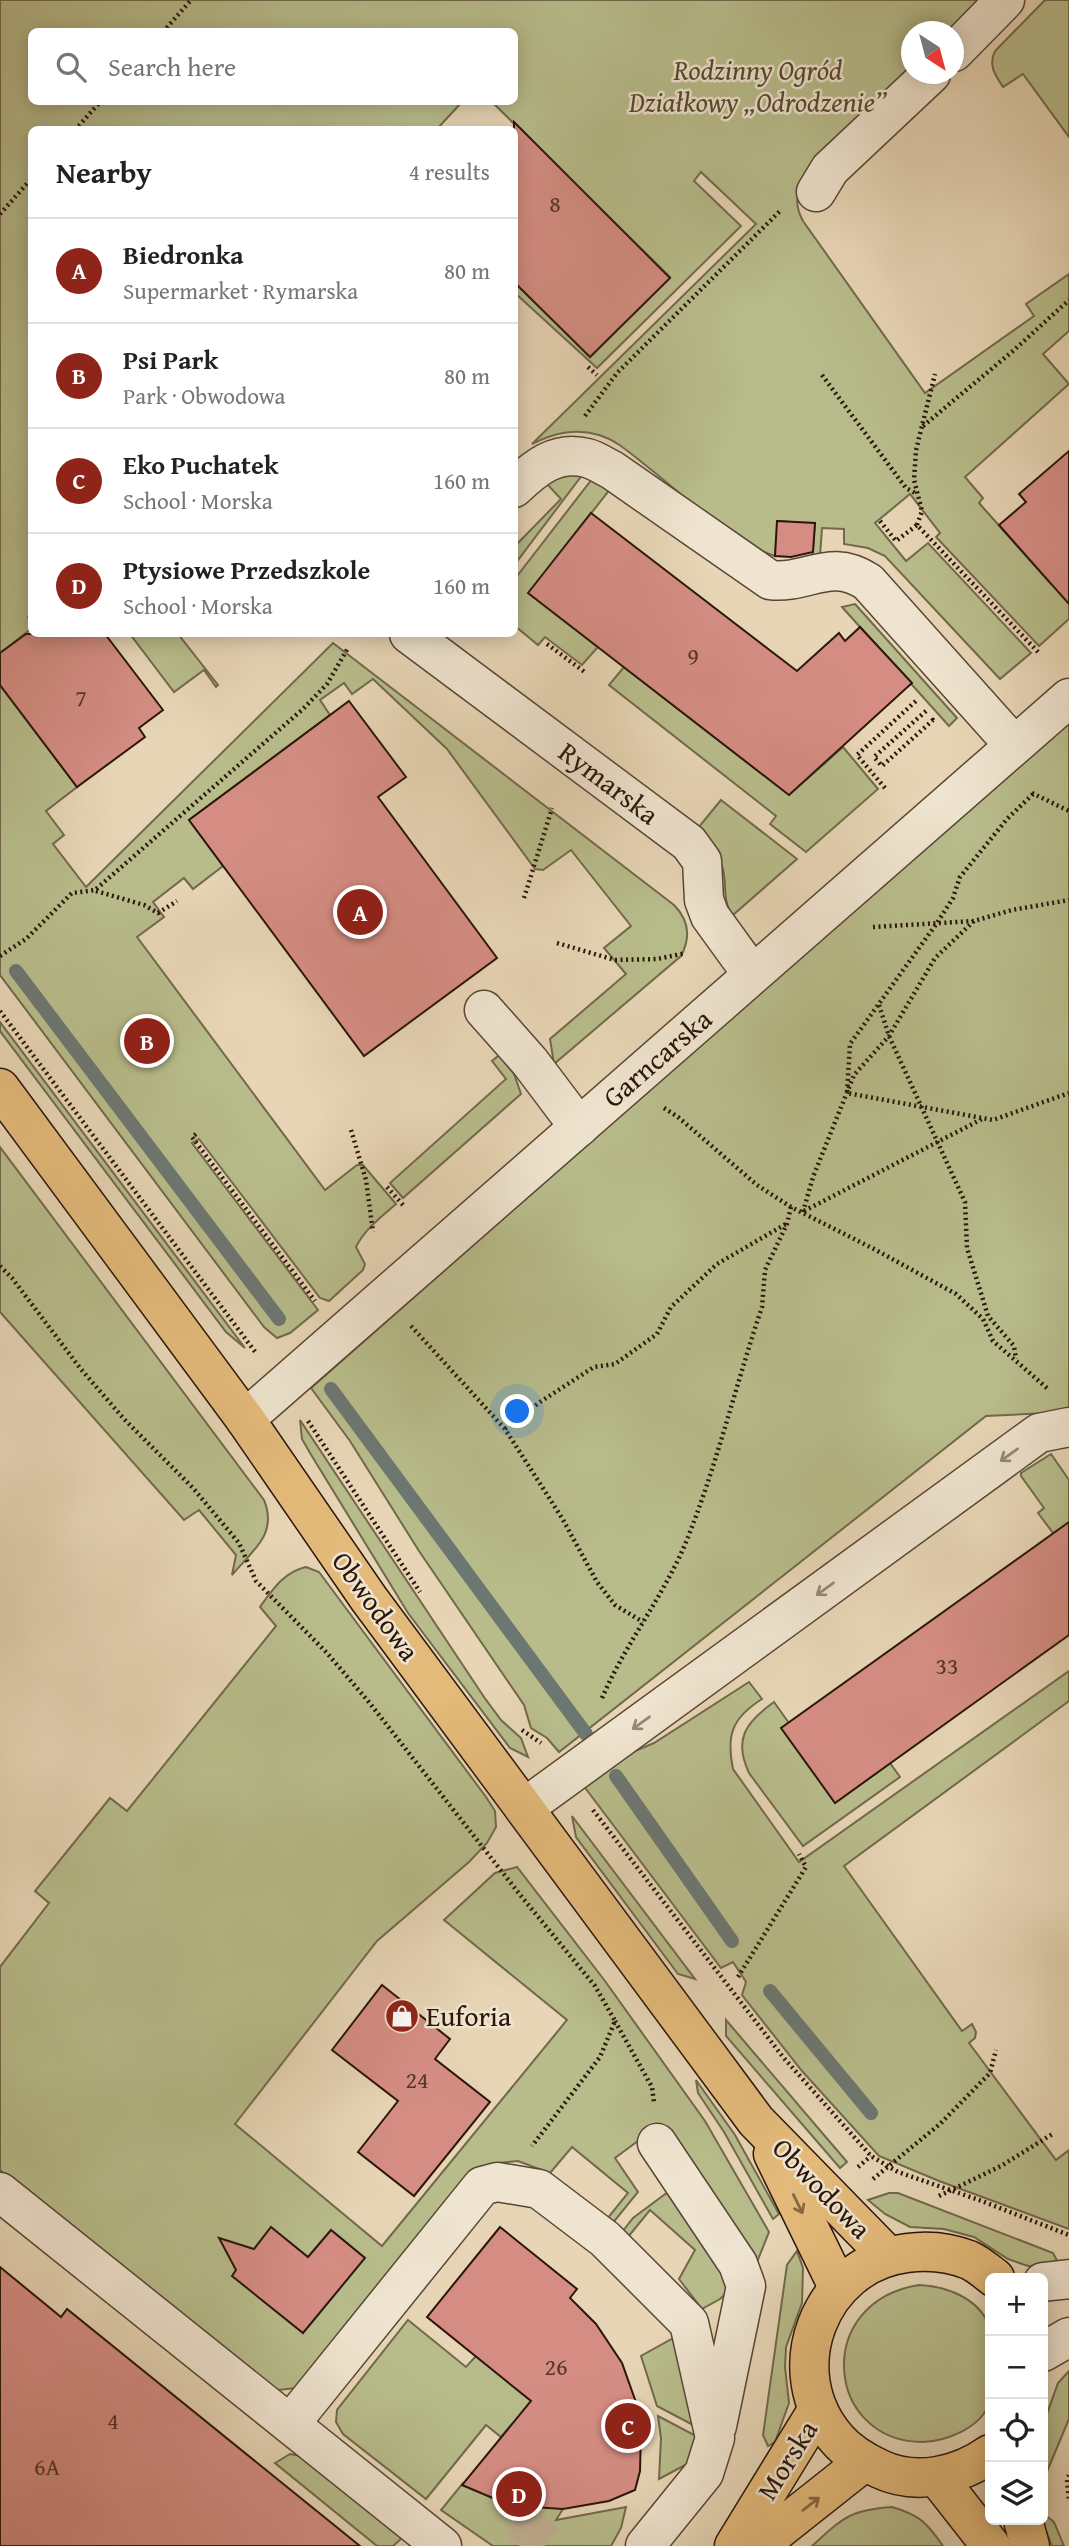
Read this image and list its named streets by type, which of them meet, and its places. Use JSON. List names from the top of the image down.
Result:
{
  "streets": {
    "main road": ["Obwodowa", "Morska"],
    "street": ["Rymarska", "Garncarska"]
  },
  "crossings": [
    ["Rymarska", "Garncarska"],
    ["Garncarska", "Obwodowa"]
  ],
  "parks": ["Rodzinny Ogród Działkowy „Odrodzenie”"],
  "places": {
    "shop": ["Euforia"]
  },
  "house_numbers": [
    "8",
    "9",
    "7",
    "33",
    "24",
    "26",
    "4",
    "6A"
  ],
  "north": "bottom right",
  "page": {
    "search": "Search here",
    "heading": ["Nearby", "4 results"],
    "list": [
      {
        "mark": "A",
        "name": "Biedronka",
        "note": "Supermarket · Rymarska",
        "value": "80 m"
      },
      {
        "mark": "B",
        "name": "Psi Park",
        "note": "Park · Obwodowa",
        "value": "80 m"
      },
      {
        "mark": "C",
        "name": "Eko Puchatek",
        "note": "School · Morska",
        "value": "160 m"
      },
      {
        "mark": "D",
        "name": "Ptysiowe Przedszkole",
        "note": "School · Morska",
        "value": "160 m"
      }
    ],
    "pins": [
      "A",
      "B",
      "C",
      "D"
    ],
    "map_buttons": ["+", "−"]
  }
}
